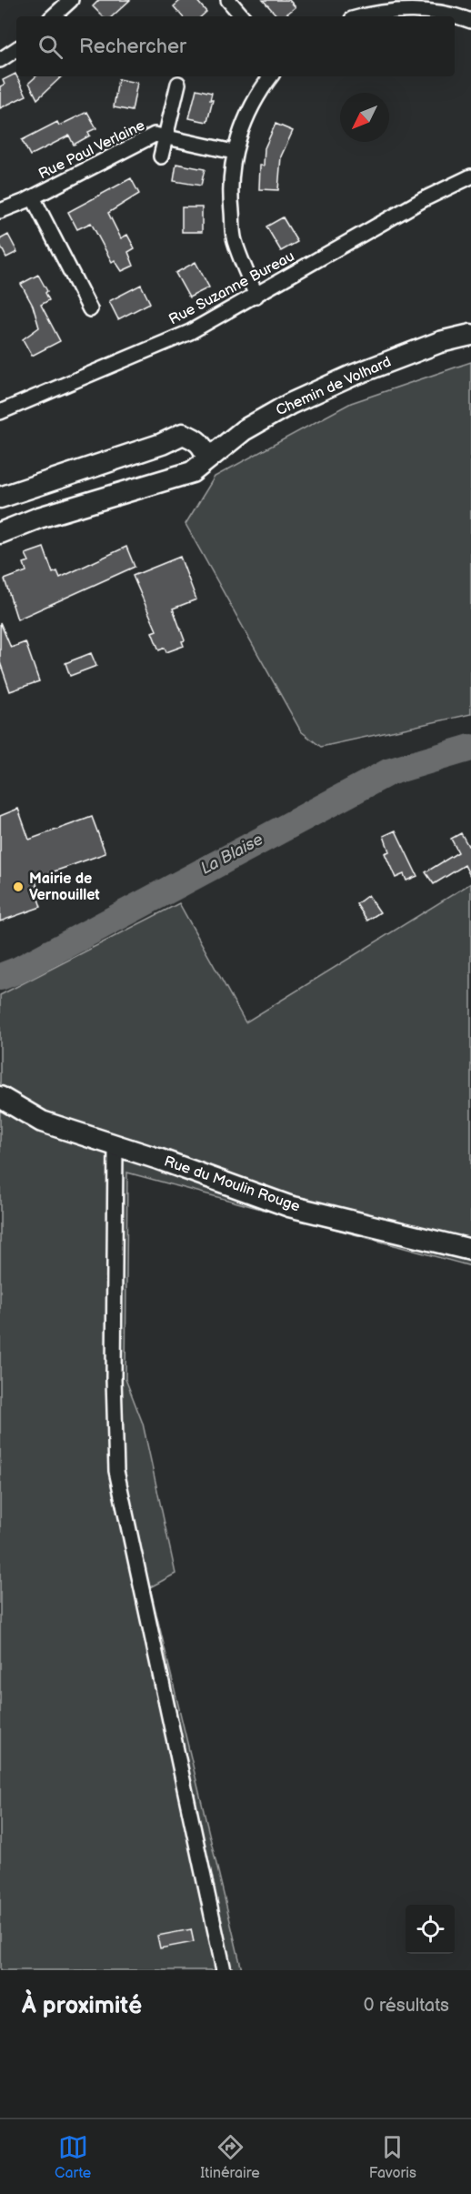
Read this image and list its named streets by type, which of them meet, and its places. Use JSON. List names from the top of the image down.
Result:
{
  "streets": {
    "street": [
      "Rue Paul Verlaine",
      "Rue Suzanne Bureau",
      "Chemin de Volhard",
      "Rue du Moulin Rouge"
    ]
  },
  "water": ["La Blaise"],
  "places": ["Mairie de Vernouillet"],
  "north": "bottom left",
  "page": {
    "search": "Rechercher",
    "heading": ["À proximité", "0 résultats"],
    "nav": ["Carte", "Itinéraire", "Favoris"]
  }
}
